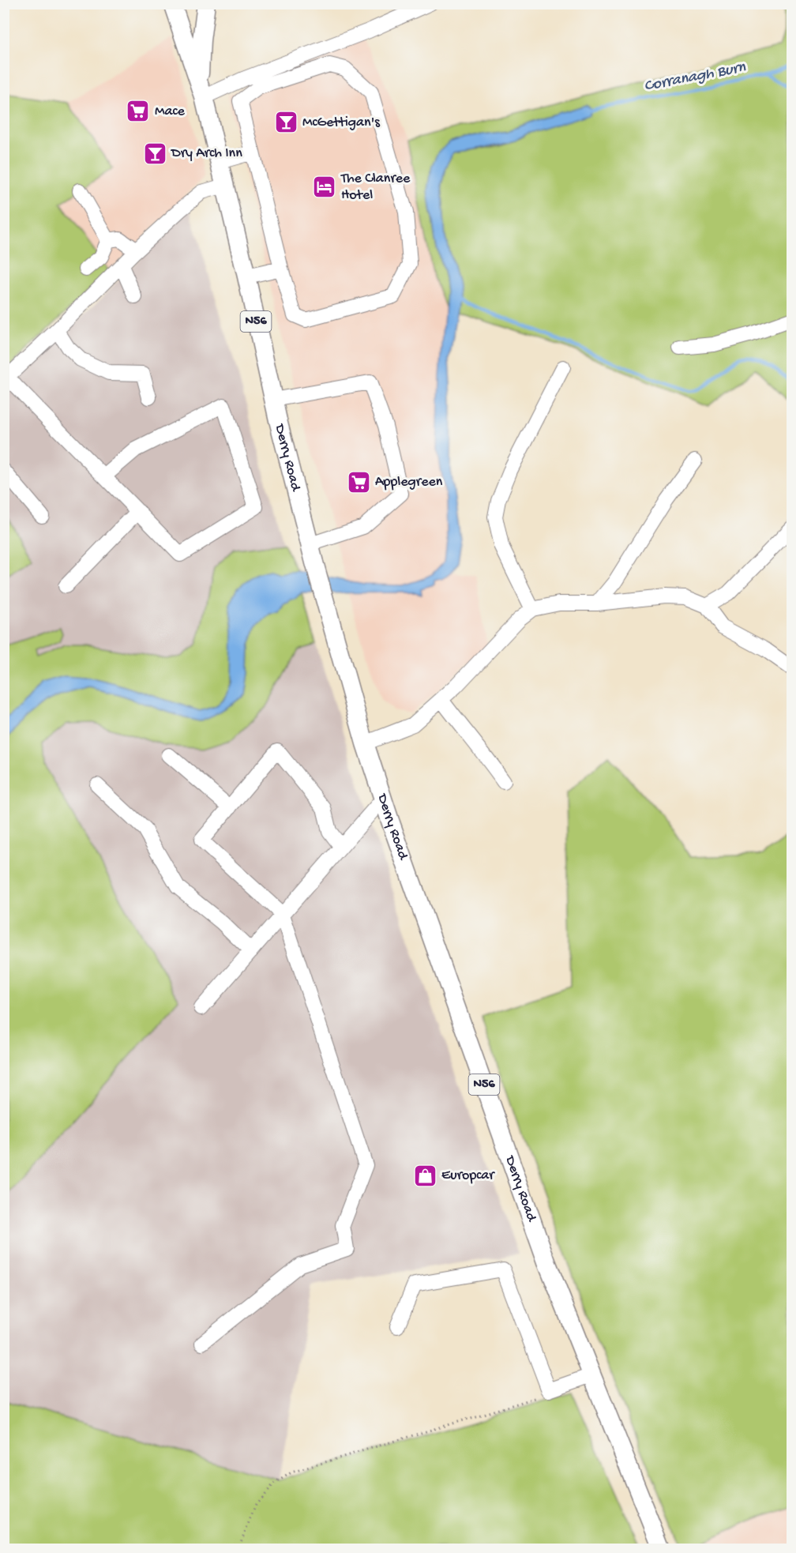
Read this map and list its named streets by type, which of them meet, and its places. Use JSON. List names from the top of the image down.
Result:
{
  "streets": {
    "main road": ["N56", "Derry Road"]
  },
  "water": ["Corranagh Burn"],
  "places": {
    "supermarket": ["Mace", "Applegreen"],
    "bar": ["McGettigan's", "Dry Arch Inn"],
    "hotel": ["The Clanree Hotel"],
    "shop": ["Europcar"]
  }
}
